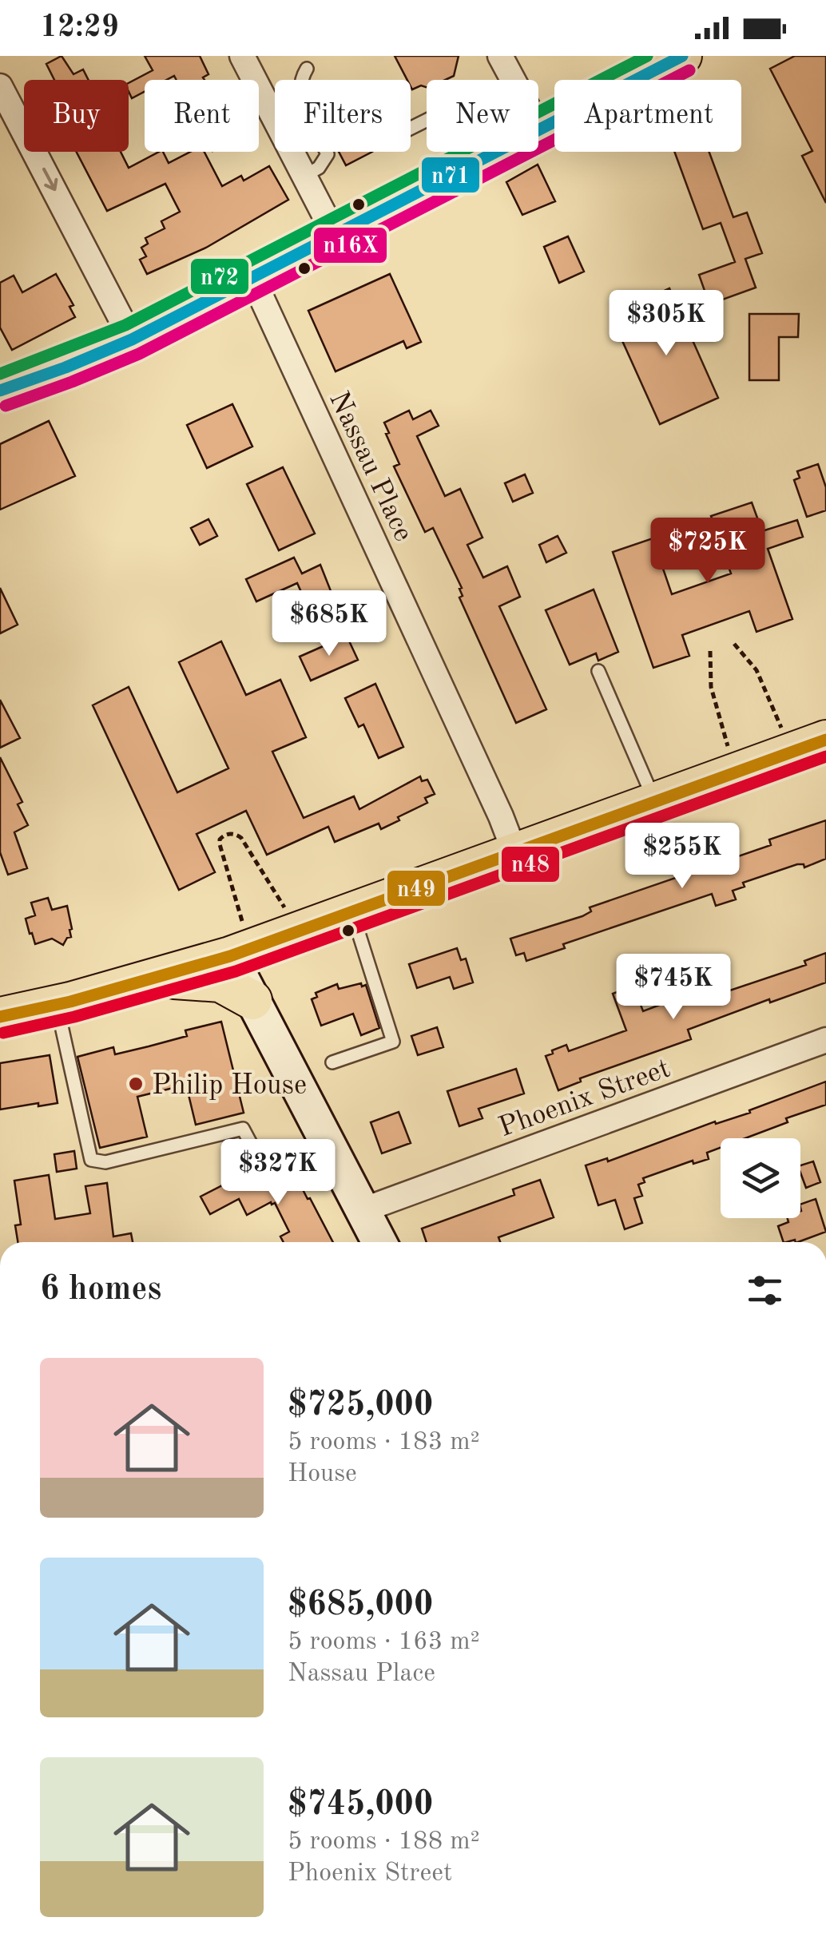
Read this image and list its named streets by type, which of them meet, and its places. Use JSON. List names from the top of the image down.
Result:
{
  "streets": {
    "street": ["Nassau Place", "Phoenix Street"]
  },
  "places": ["Philip House"],
  "lines": [
    "transit line n71",
    "transit line n72",
    "transit line n16X",
    "transit line n49",
    "transit line n48"
  ],
  "page": {
    "status": "12:29",
    "chip": [
      "Buy",
      "Rent",
      "Filters",
      "New",
      "Apartment"
    ],
    "price": [
      "$305K",
      "$725K",
      "$685K",
      "$255K",
      "$745K",
      "$327K"
    ],
    "heading": "6 homes",
    "list": [
      {
        "name": "$725,000",
        "note": "5 rooms · 183 m² · House"
      },
      {
        "name": "$685,000",
        "note": "5 rooms · 163 m² · Nassau Place"
      },
      {
        "name": "$745,000",
        "note": "5 rooms · 188 m² · Phoenix Street"
      }
    ]
  }
}
